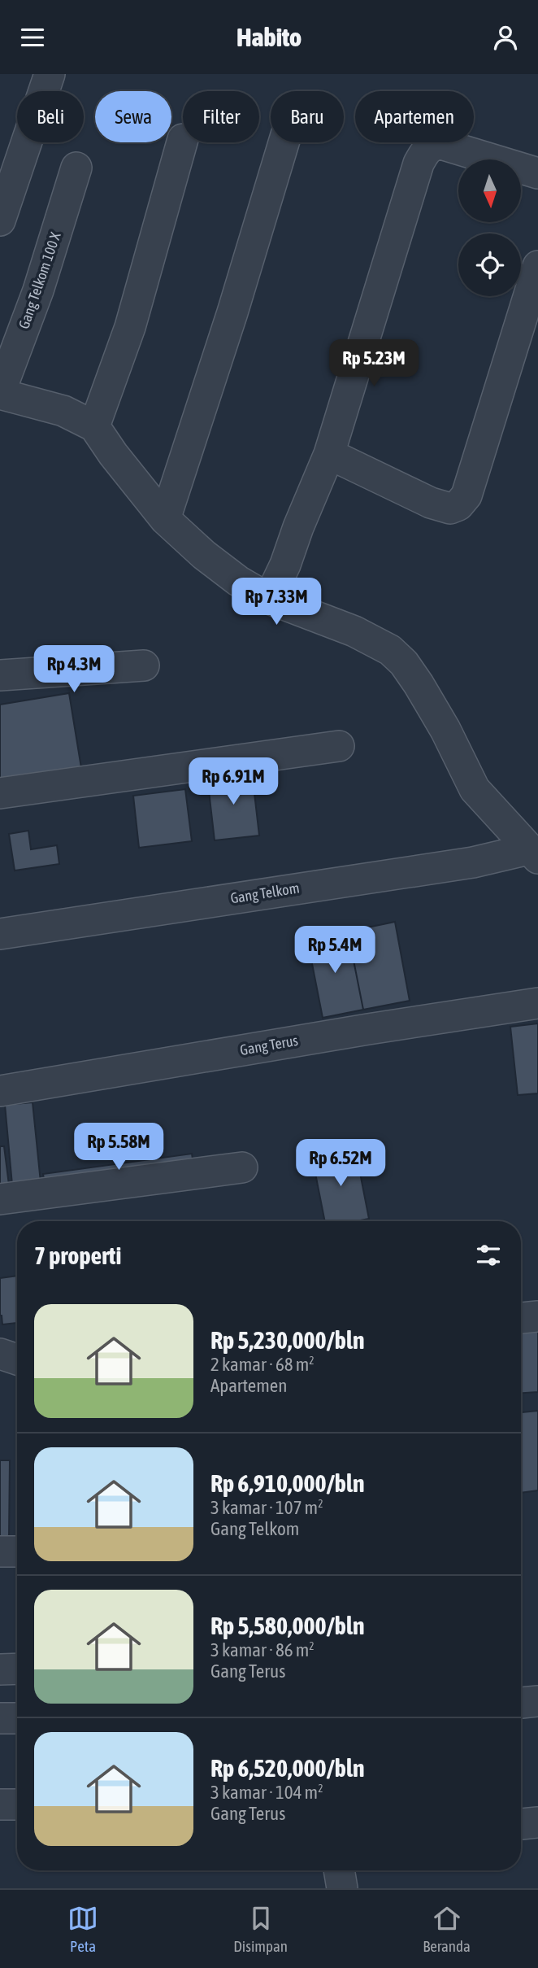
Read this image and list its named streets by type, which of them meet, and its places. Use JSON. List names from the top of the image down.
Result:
{
  "streets": {
    "street": ["Gang Telkom 100 X", "Gang Telkom", "Gang Terus"]
  },
  "north": "bottom",
  "page": {
    "header": "Habito",
    "chip": [
      "Beli",
      "Sewa",
      "Filter",
      "Baru",
      "Apartemen"
    ],
    "price": [
      "Rp 5.23M",
      "Rp 7.33M",
      "Rp 4.3M",
      "Rp 6.91M",
      "Rp 5.4M",
      "Rp 5.58M",
      "Rp 6.52M"
    ],
    "heading": "7 properti",
    "list": [
      {
        "name": "Rp 5,230,000/bln",
        "note": "2 kamar · 68 m² · Apartemen"
      },
      {
        "name": "Rp 6,910,000/bln",
        "note": "3 kamar · 107 m² · Gang Telkom"
      },
      {
        "name": "Rp 5,580,000/bln",
        "note": "3 kamar · 86 m² · Gang Terus"
      },
      {
        "name": "Rp 6,520,000/bln",
        "note": "3 kamar · 104 m² · Gang Terus"
      }
    ],
    "tabs": ["Peta", "Disimpan", "Beranda"]
  }
}
